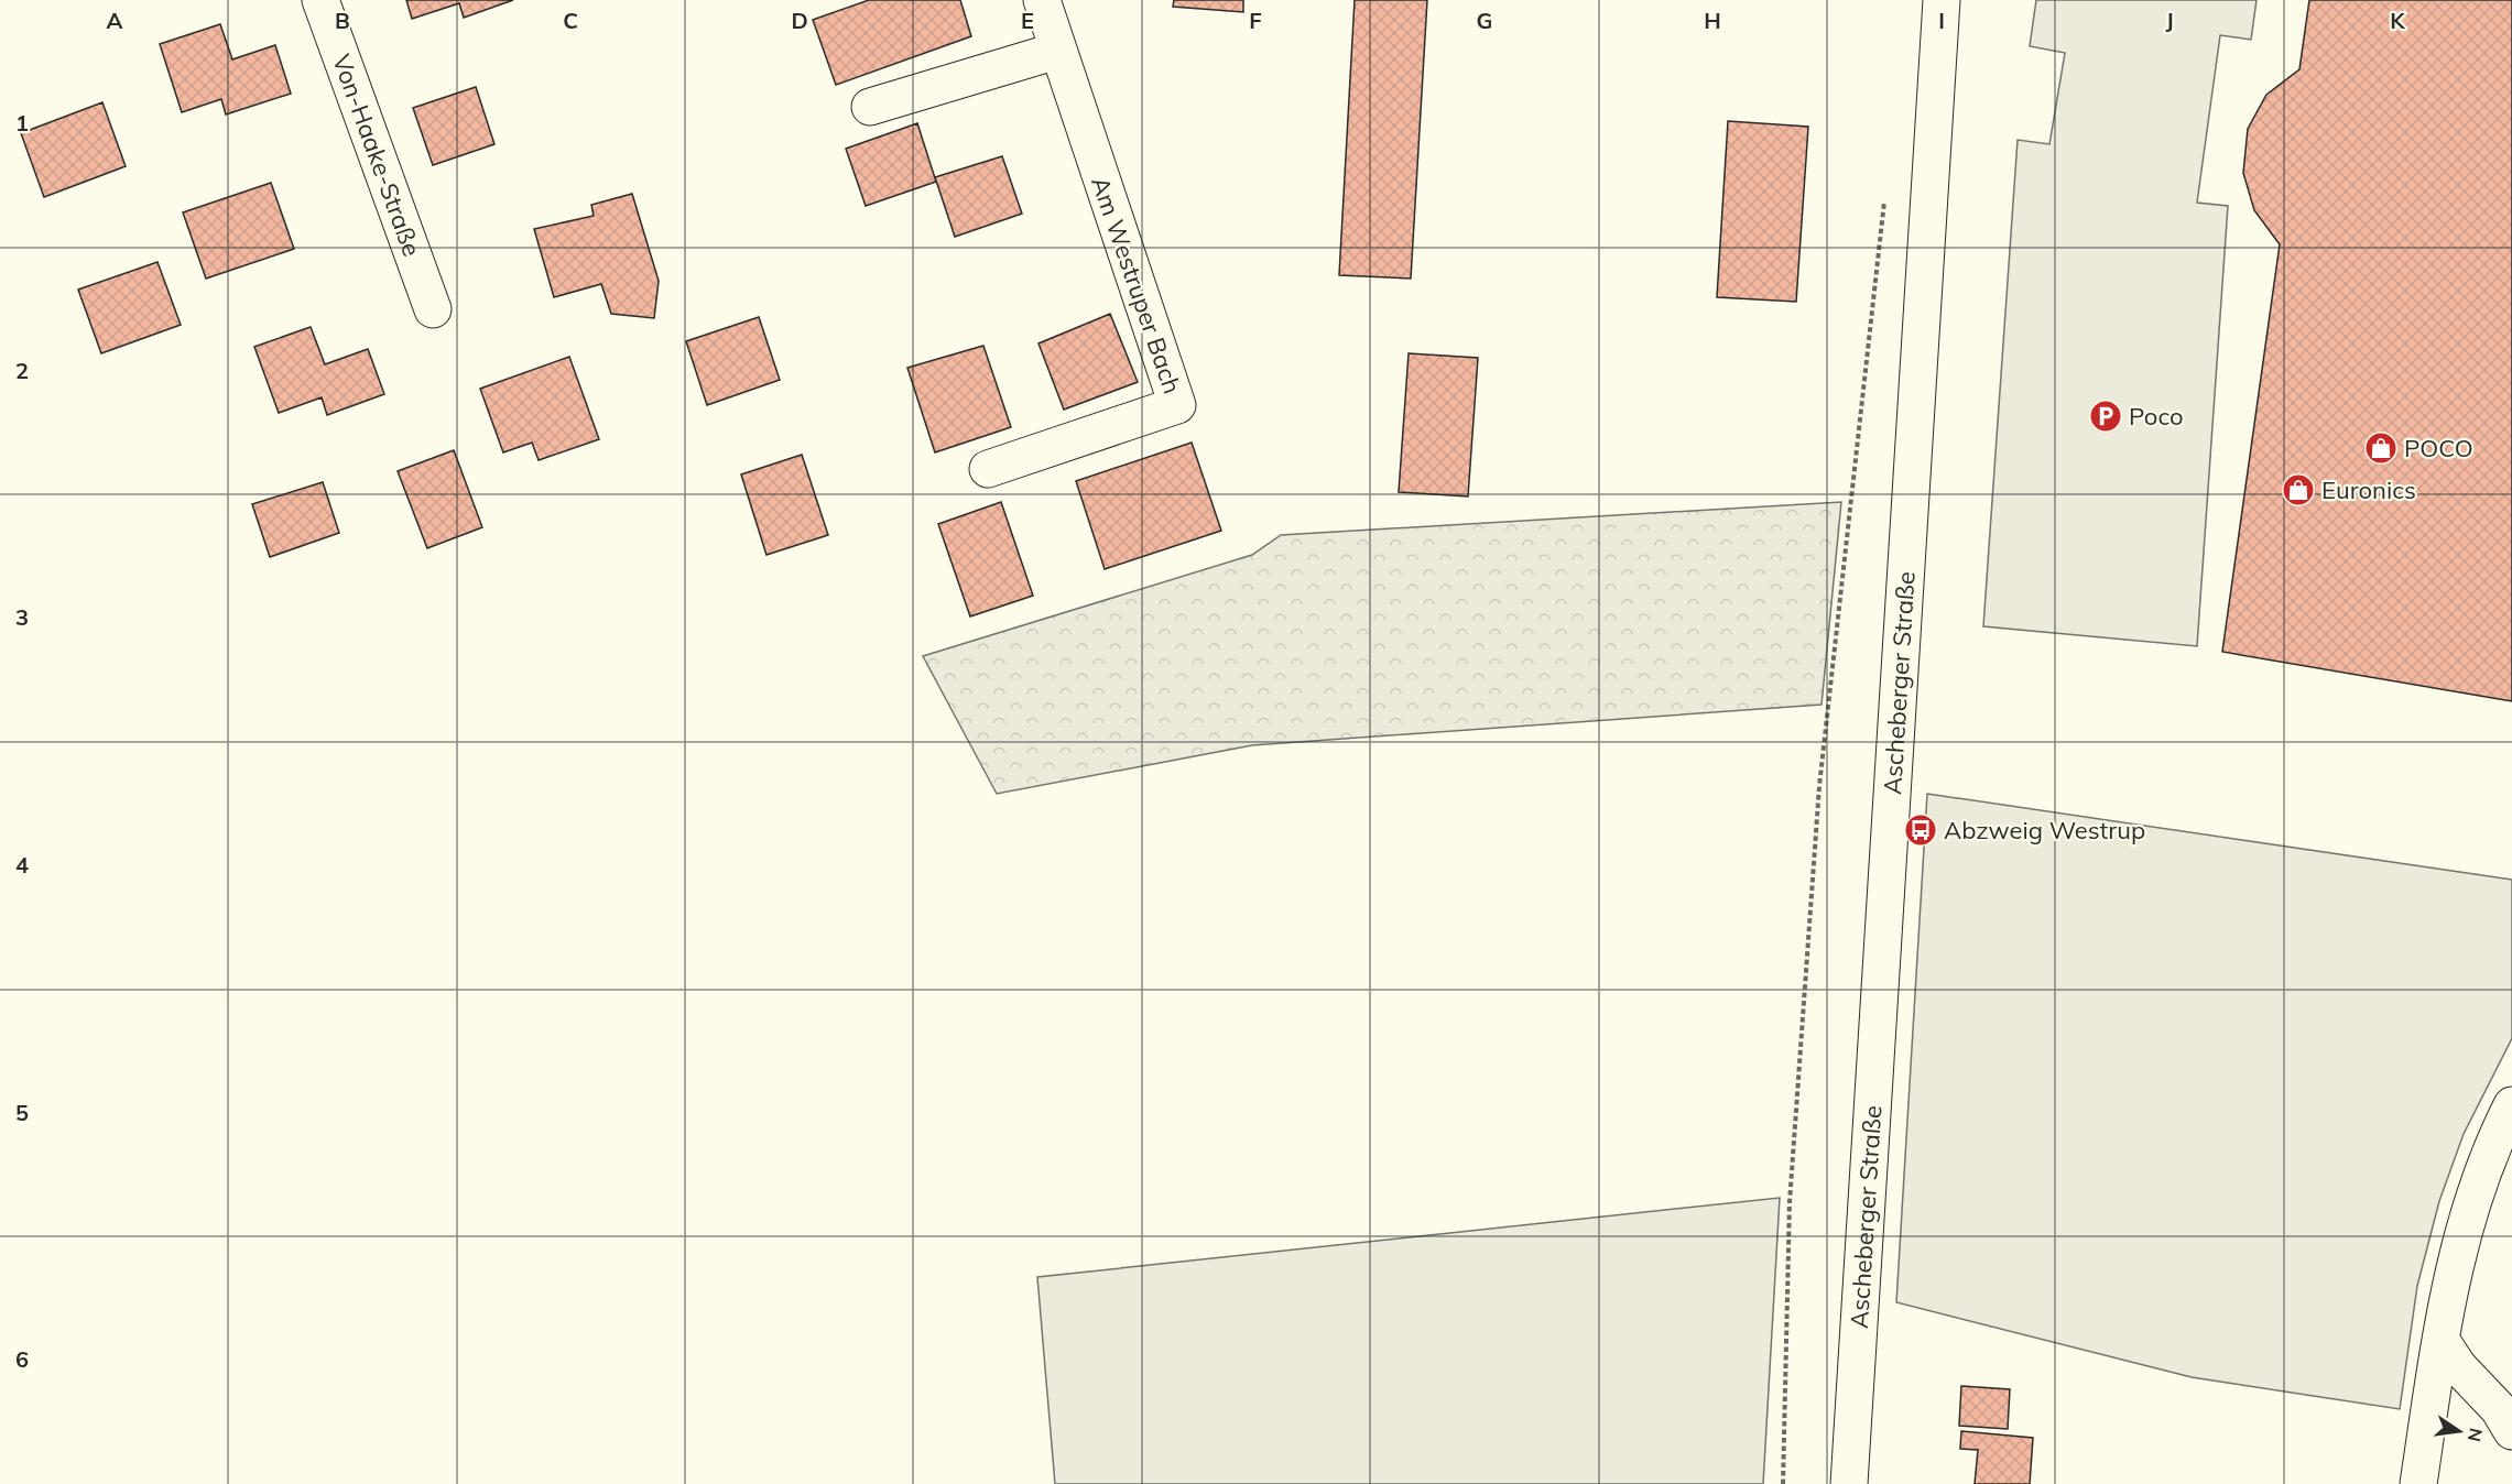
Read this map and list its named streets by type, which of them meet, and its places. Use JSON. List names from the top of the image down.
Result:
{
  "streets": {
    "street": ["Von-Haake-Straße", "Am Westruper Bach", "Ascheberger Straße"]
  },
  "places": {
    "parking": ["Poco"],
    "shop": ["POCO", "Euronics"],
    "bus stop": ["Abzweig Westrup"]
  },
  "north": "right",
  "grid": {
    "columns": [
      "A",
      "B",
      "C",
      "D",
      "E",
      "F",
      "G",
      "H",
      "I",
      "J",
      "K"
    ],
    "rows": [
      "1",
      "2",
      "3",
      "4",
      "5",
      "6"
    ]
  }
}
